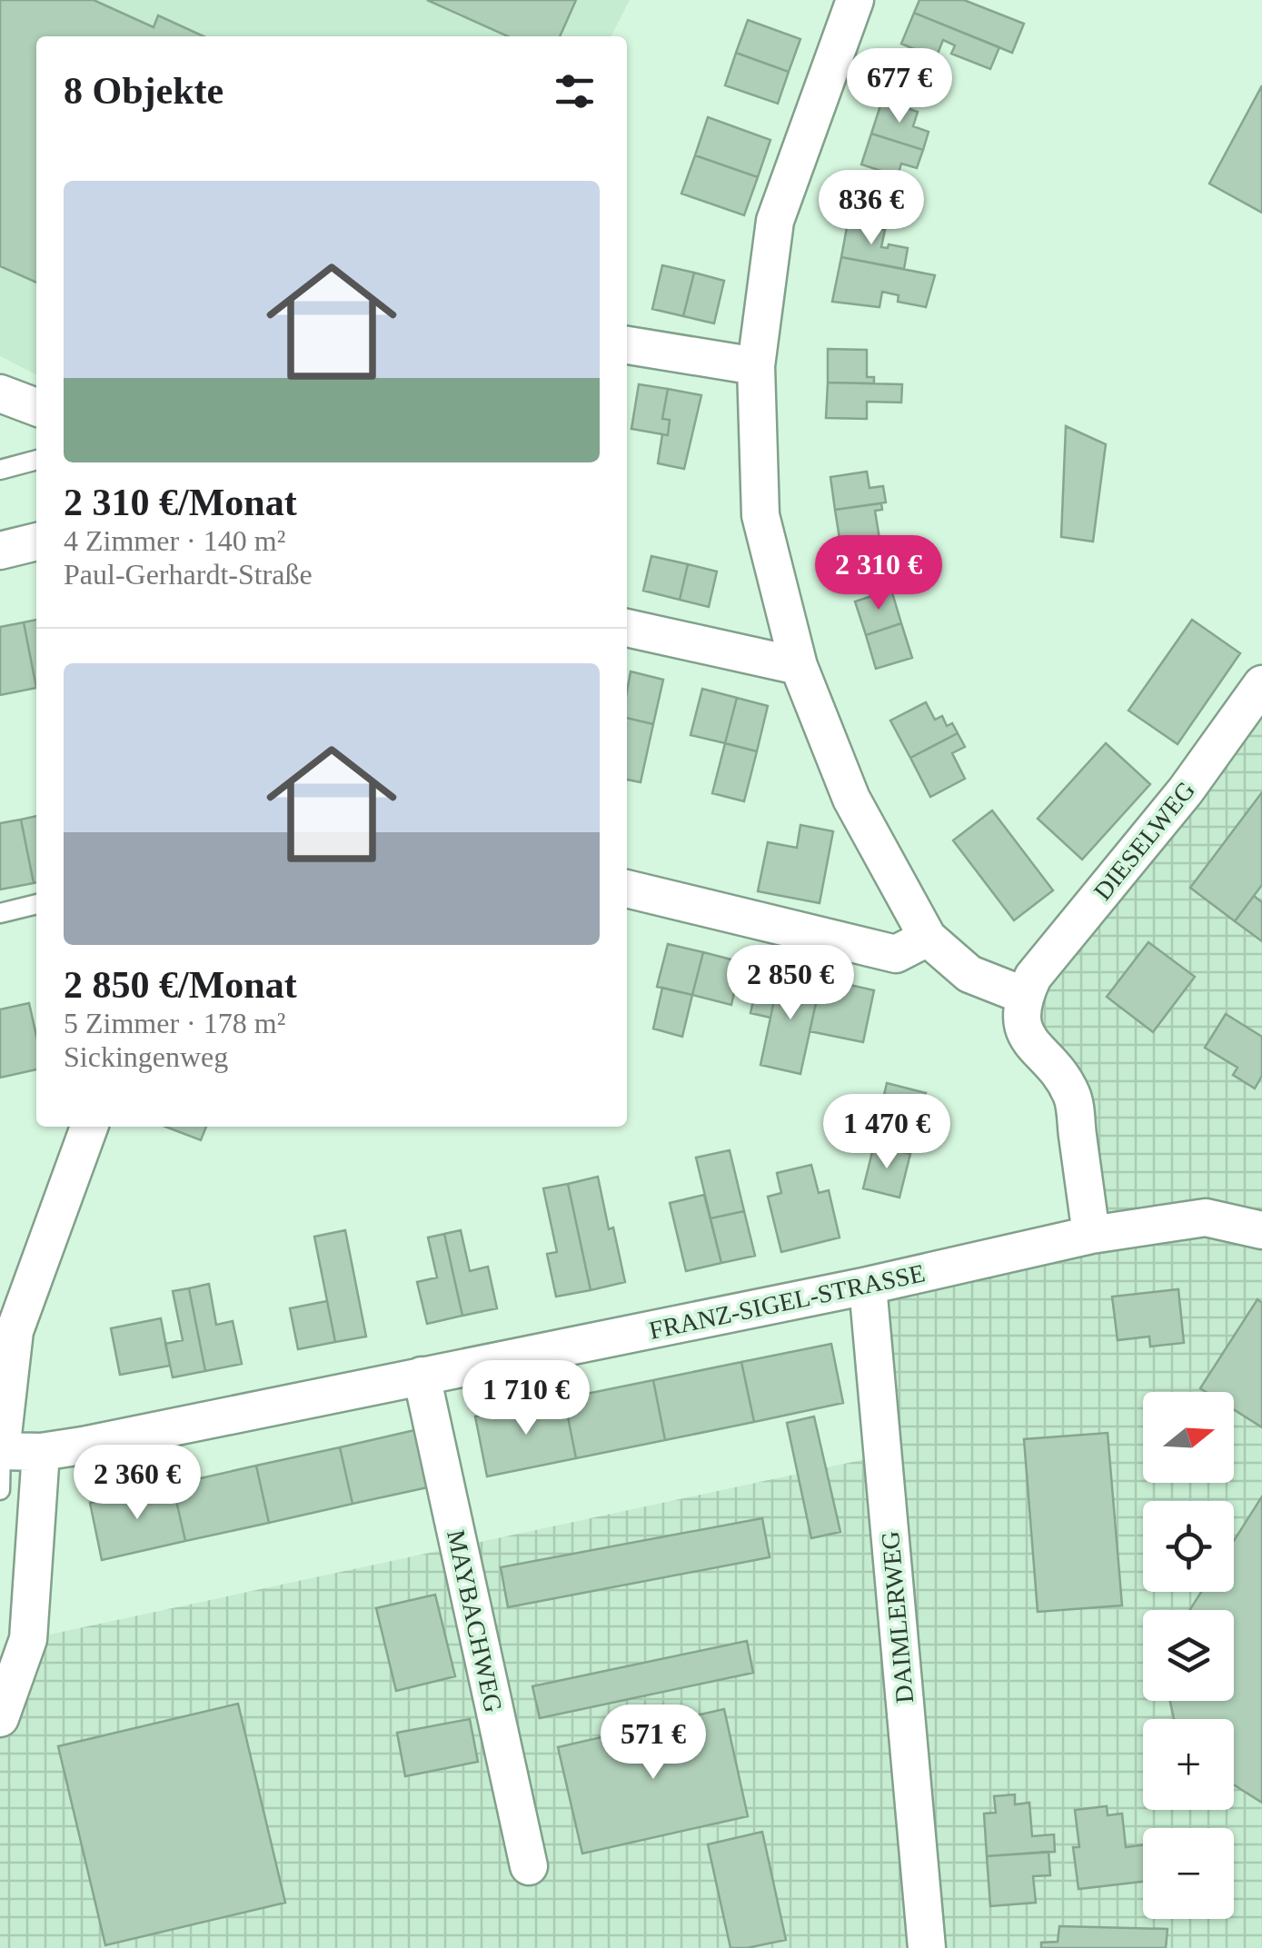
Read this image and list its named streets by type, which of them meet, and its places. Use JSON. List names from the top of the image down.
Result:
{
  "streets": {
    "street": [
      "DIESELWEG",
      "FRANZ-SIGEL-STRASSE",
      "DAIMLERWEG",
      "MAYBACHWEG"
    ]
  },
  "crossings": [
    ["FRANZ-SIGEL-STRASSE", "DAIMLERWEG"],
    ["FRANZ-SIGEL-STRASSE", "MAYBACHWEG"]
  ],
  "north": "right",
  "page": {
    "heading": "8 Objekte",
    "price": [
      "677 €",
      "836 €",
      "2 310 €",
      "2 850 €",
      "1 470 €",
      "1 710 €",
      "2 360 €",
      "571 €"
    ],
    "list": [
      {
        "name": "2 310 €/Monat",
        "note": "4 Zimmer · 140 m² · Paul-Gerhardt-Straße"
      },
      {
        "name": "2 850 €/Monat",
        "note": "5 Zimmer · 178 m² · Sickingenweg"
      }
    ],
    "map_buttons": ["+", "−"]
  }
}
